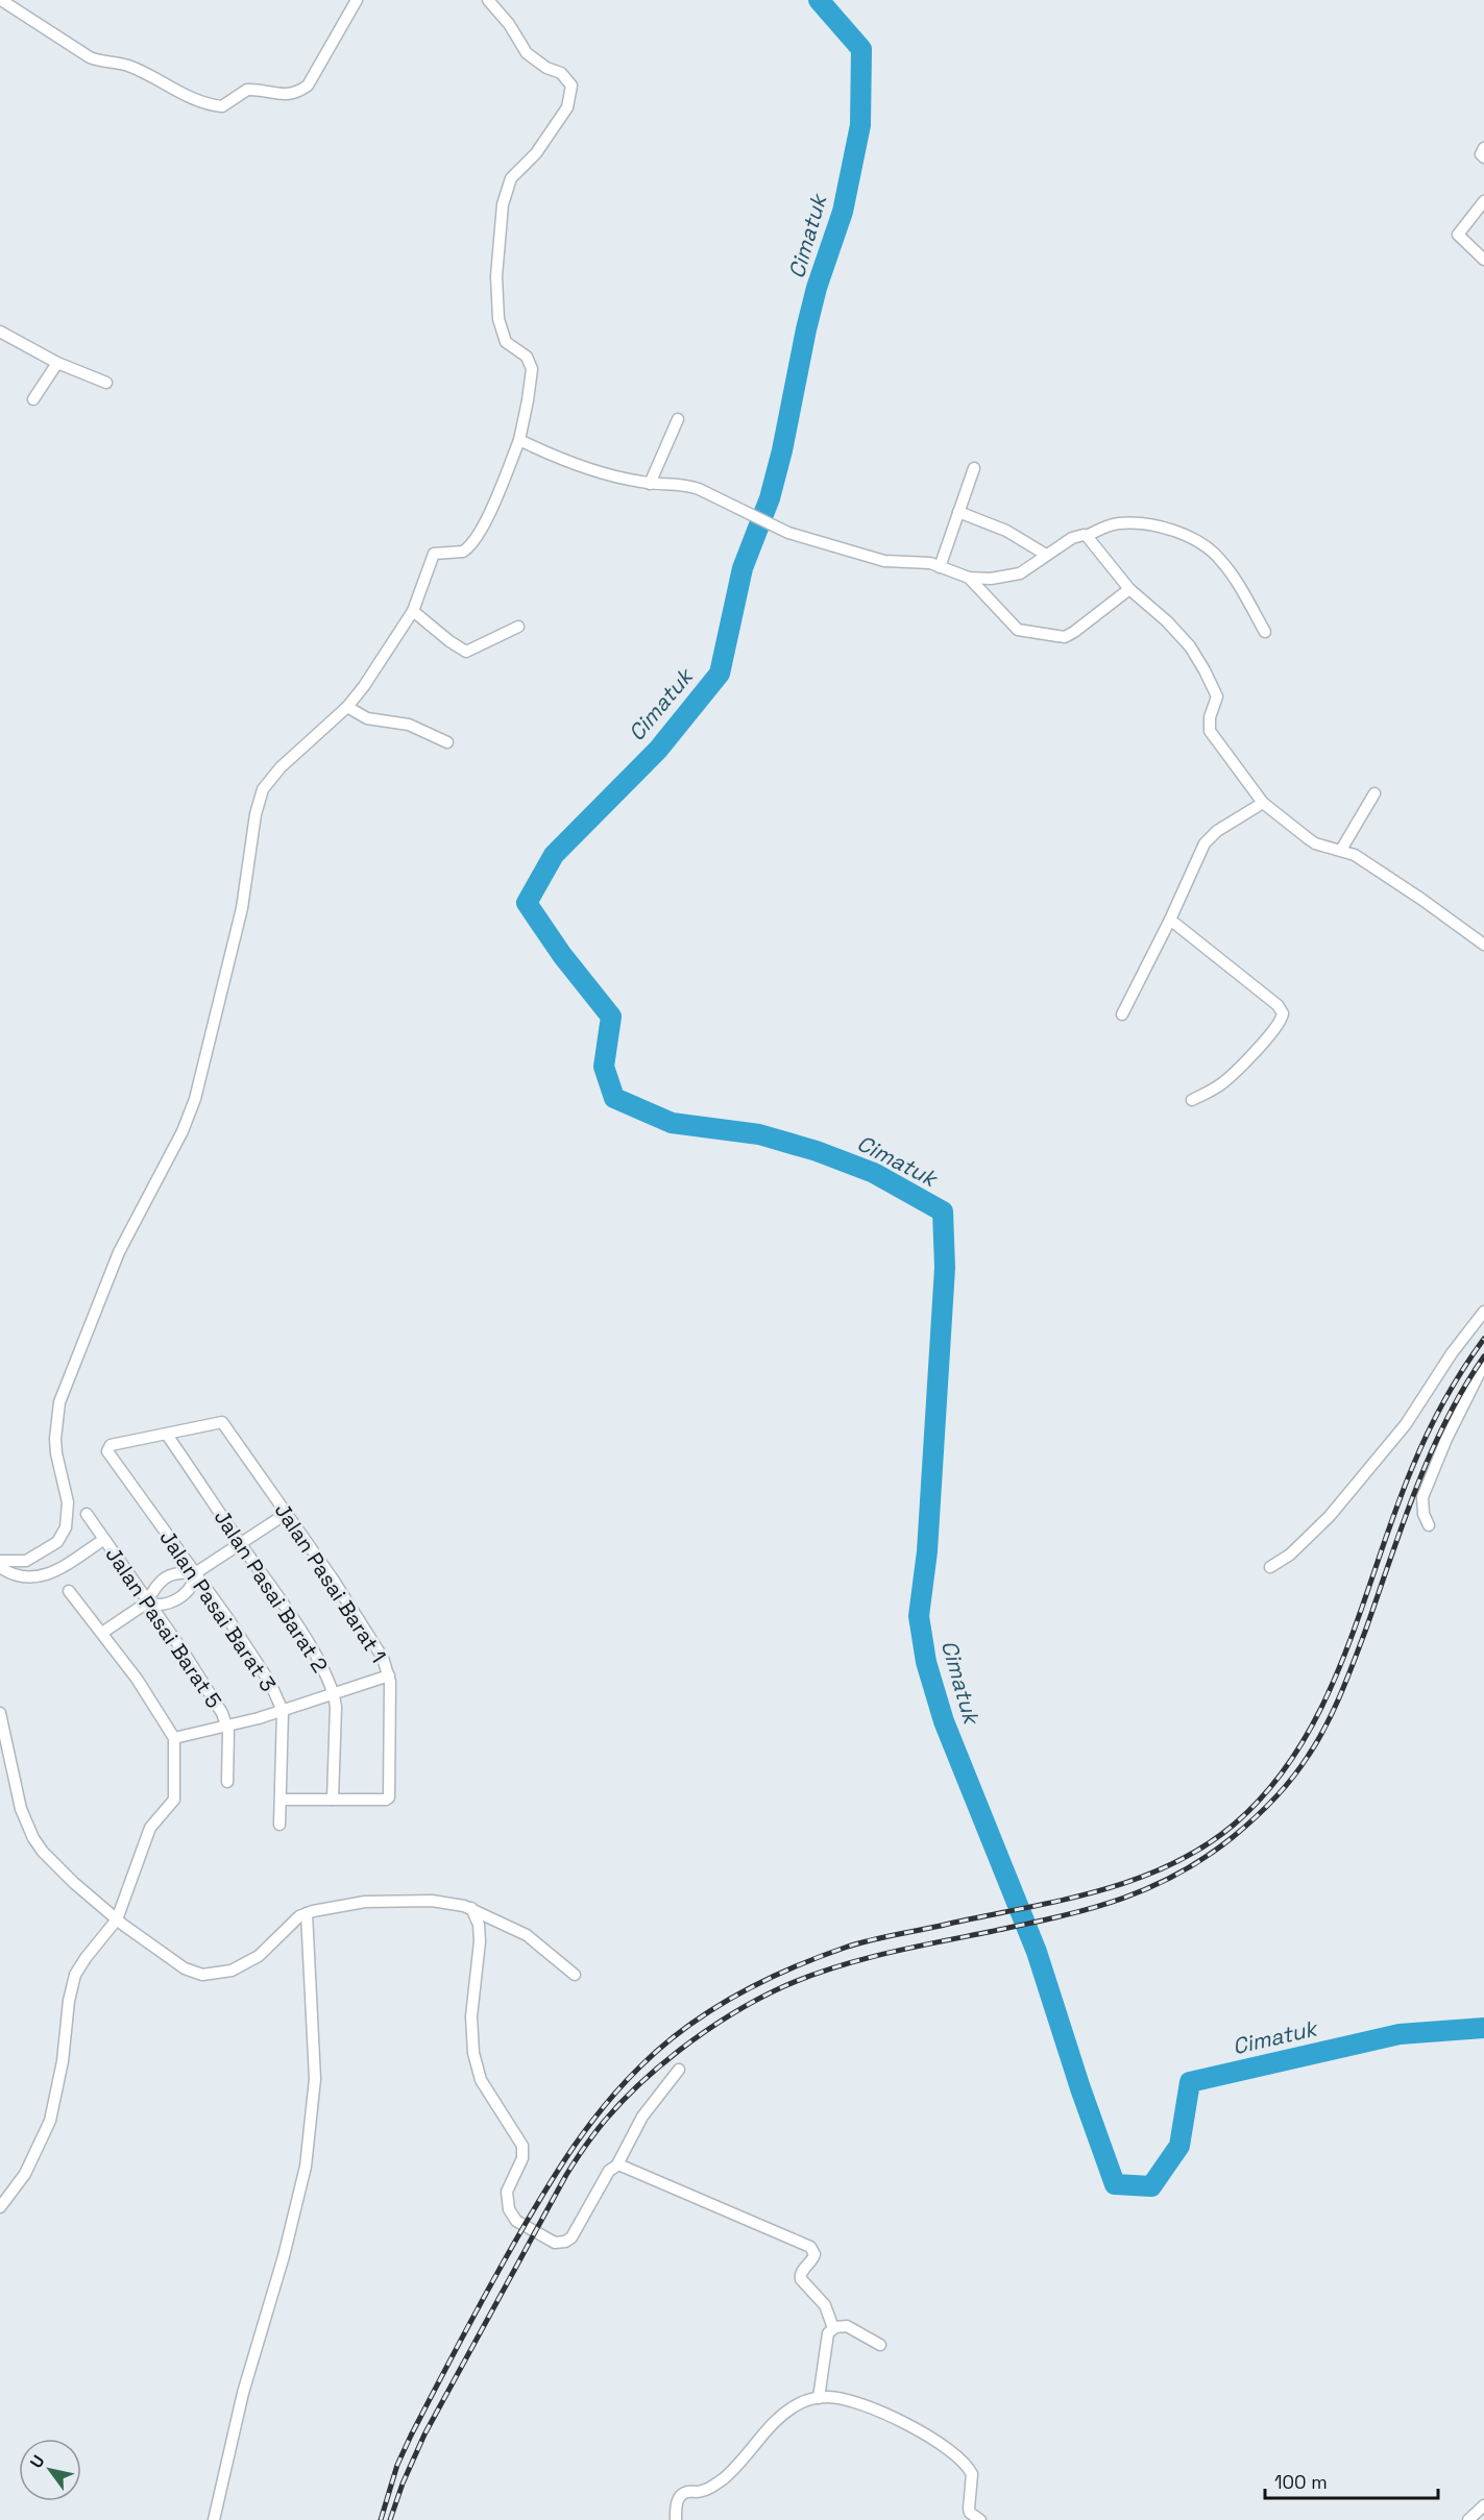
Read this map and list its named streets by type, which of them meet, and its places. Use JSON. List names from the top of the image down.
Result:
{
  "streets": {
    "street": [
      "Jalan Pasai Barat 1",
      "Jalan Pasai Barat 2",
      "Jalan Pasai Barat 3",
      "Jalan Pasai Barat 5"
    ]
  },
  "crossings": [
    ["Jalan Pasai Barat 1", "Jalan Pasai Barat 2"],
    ["Jalan Pasai Barat 1", "Jalan Pasai Barat 3"],
    ["Jalan Pasai Barat 2", "Jalan Pasai Barat 3"]
  ],
  "water": ["Cimatuk"],
  "scale_bar": "100 m",
  "north": "top left"
}
